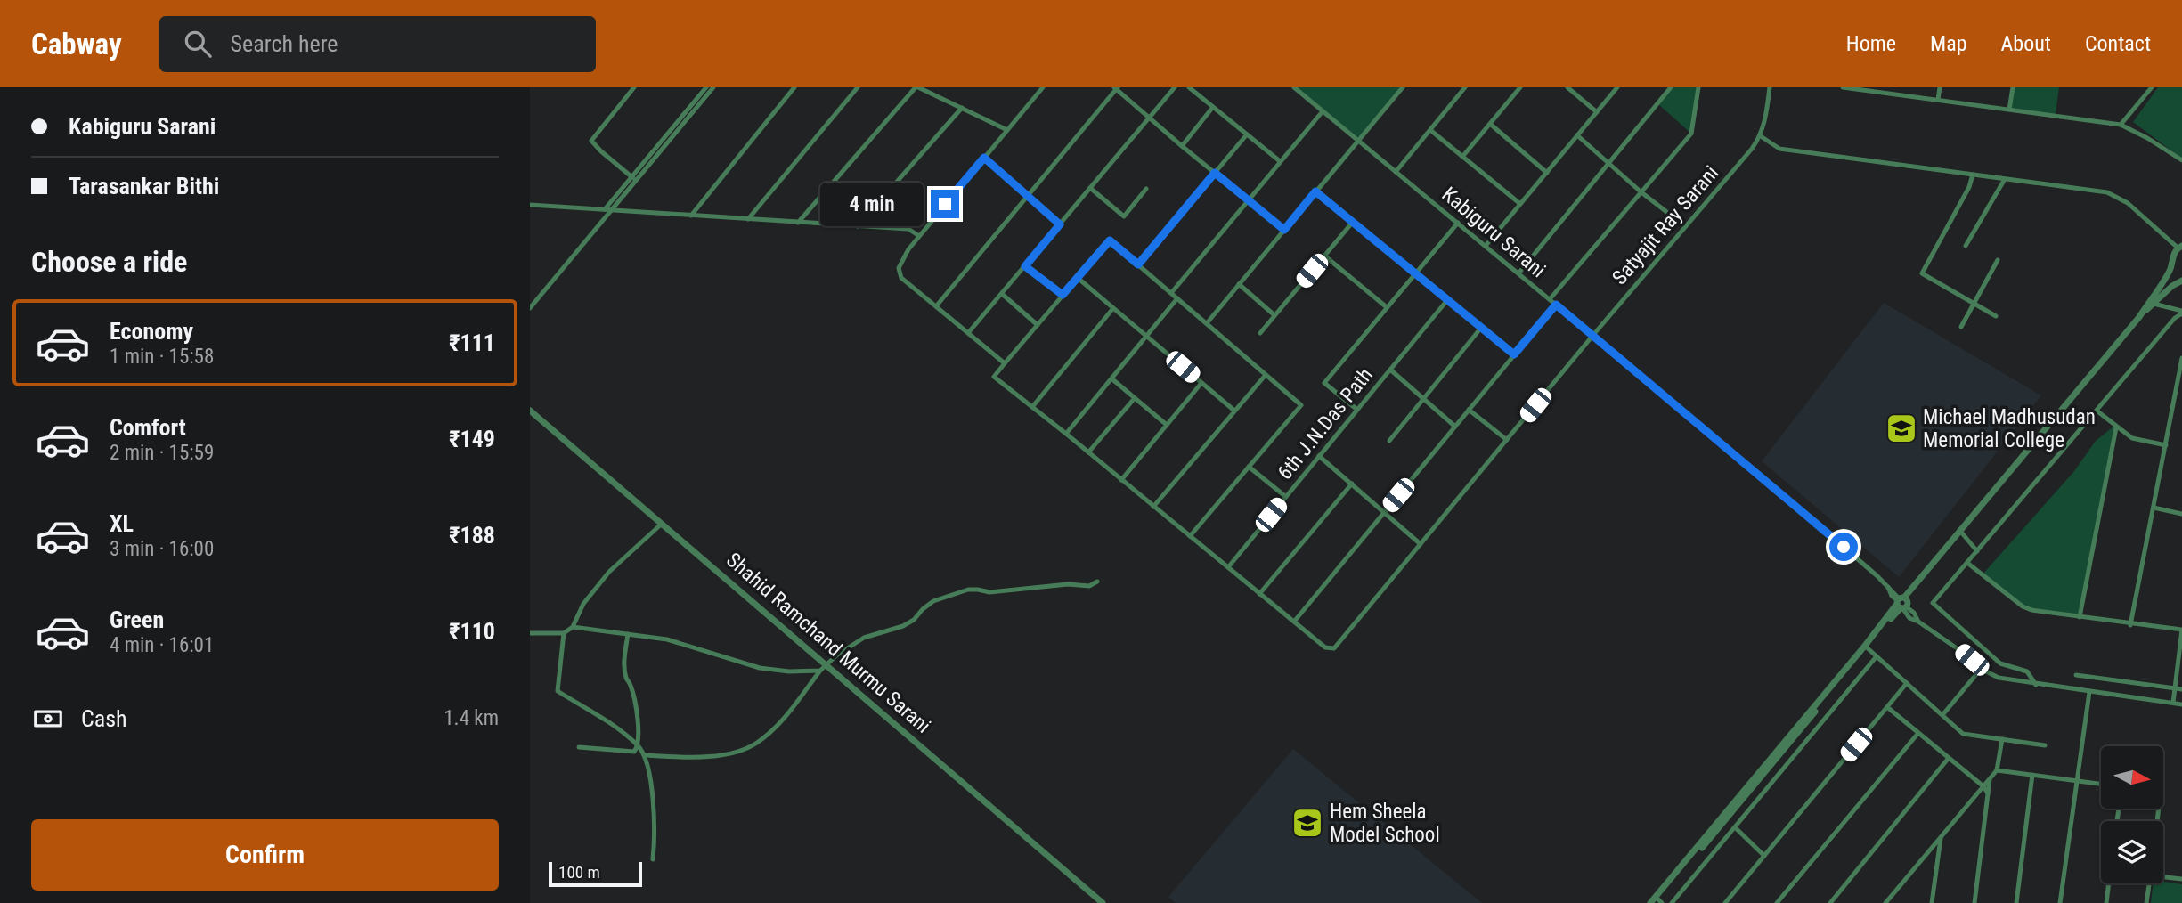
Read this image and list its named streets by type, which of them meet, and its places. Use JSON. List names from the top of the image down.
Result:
{
  "streets": {
    "street": [
      "Satyajit Ray Sarani",
      "Kabiguru Sarani",
      "6th J.N.Das Path",
      "Shahid Ramchand Murmu Sarani"
    ]
  },
  "crossings": [
    ["Satyajit Ray Sarani", "Kabiguru Sarani"]
  ],
  "places": {
    "school or university": ["Michael Madhusudan Memorial College", "Hem Sheela Model School"]
  },
  "scale_bar": "100 m",
  "north": "right",
  "page": {
    "header": "Cabway",
    "search": "Search here",
    "nav": [
      "Home",
      "Map",
      "About",
      "Contact"
    ],
    "banner": ["Kabiguru Sarani", "Tarasankar Bithi"],
    "bubble": "4 min",
    "heading": "Choose a ride",
    "list": [
      {
        "name": "Economy",
        "note": "1 min · 15:58",
        "value": "₹111"
      },
      {
        "name": "Comfort",
        "note": "2 min · 15:59",
        "value": "₹149"
      },
      {
        "name": "XL",
        "note": "3 min · 16:00",
        "value": "₹188"
      },
      {
        "name": "Green",
        "note": "4 min · 16:01",
        "value": "₹110"
      }
    ],
    "pay": ["Cash", "1.4 km"],
    "buttons": "Confirm",
    "scale": "100 m"
  }
}
